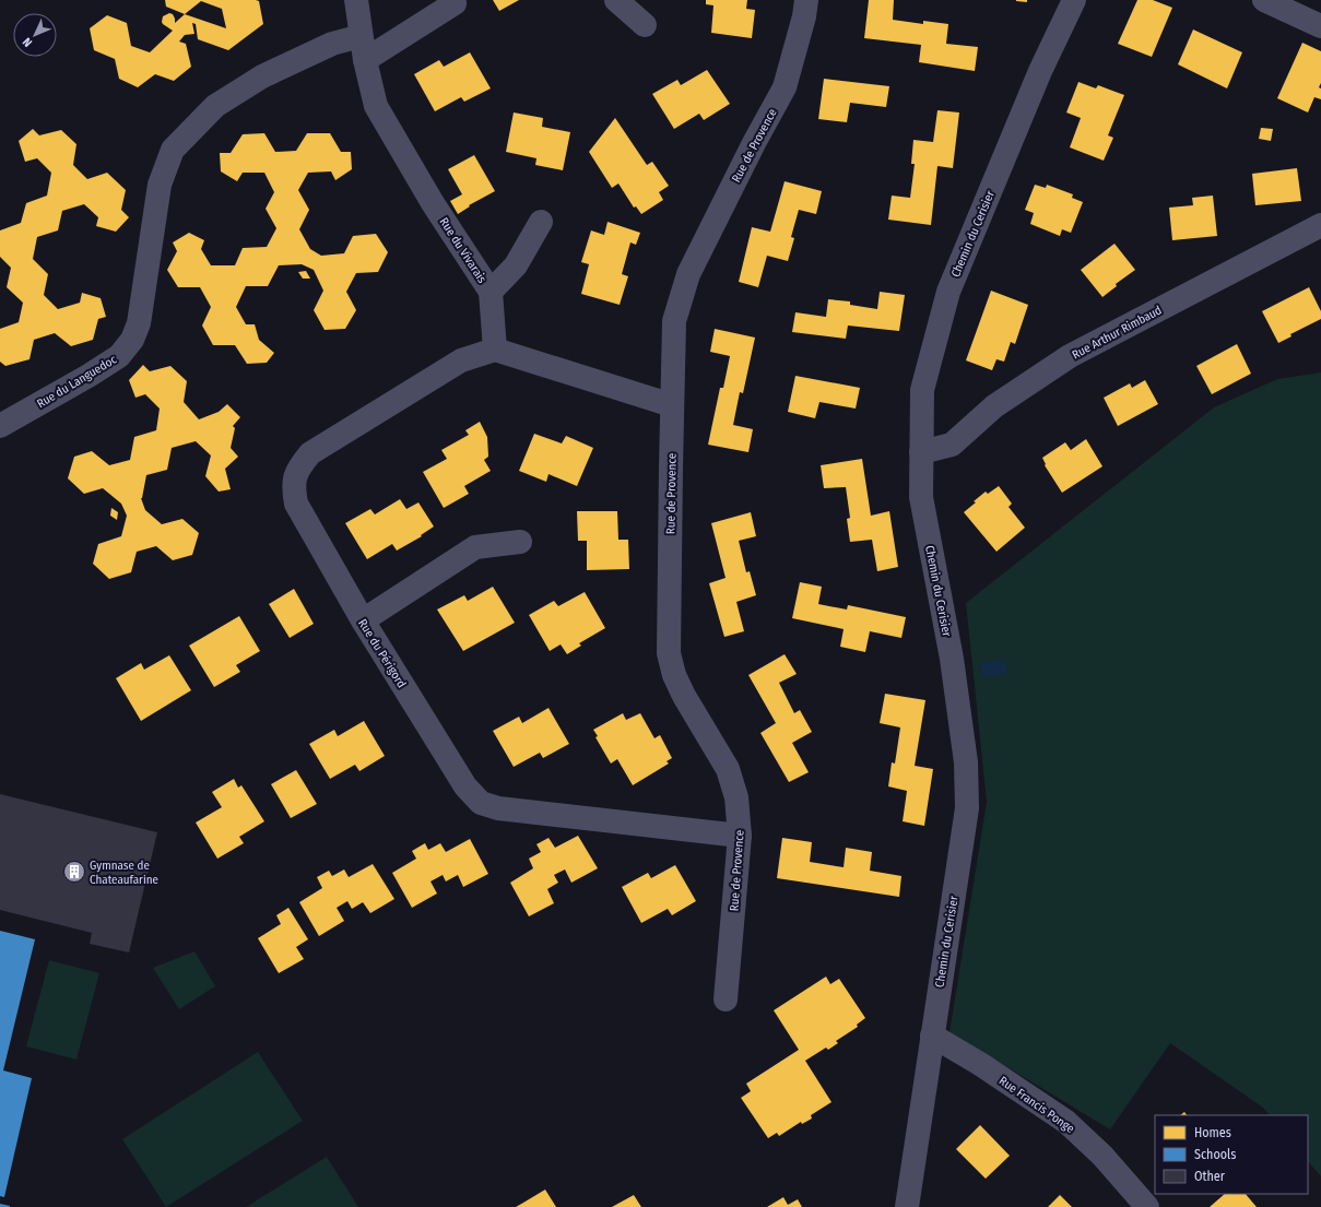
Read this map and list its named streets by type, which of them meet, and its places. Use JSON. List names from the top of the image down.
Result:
{
  "streets": {
    "street": [
      "Rue de Provence",
      "Chemin du Cerisier",
      "Rue du Vivarais",
      "Rue Arthur Rimbaud",
      "Rue du Languedoc",
      "Rue du Périgord",
      "Rue Francis Ponge"
    ]
  },
  "crossings": [
    ["Rue de Provence", "Rue du Périgord"],
    ["Chemin du Cerisier", "Rue Arthur Rimbaud"],
    ["Chemin du Cerisier", "Rue Francis Ponge"],
    ["Rue du Vivarais", "Rue du Languedoc"],
    ["Rue du Vivarais", "Rue du Périgord"]
  ],
  "places": {
    "building": ["Gymnase de Chateaufarine"]
  },
  "legend": ["Homes", "Schools", "Other"],
  "north": "bottom left"
}
